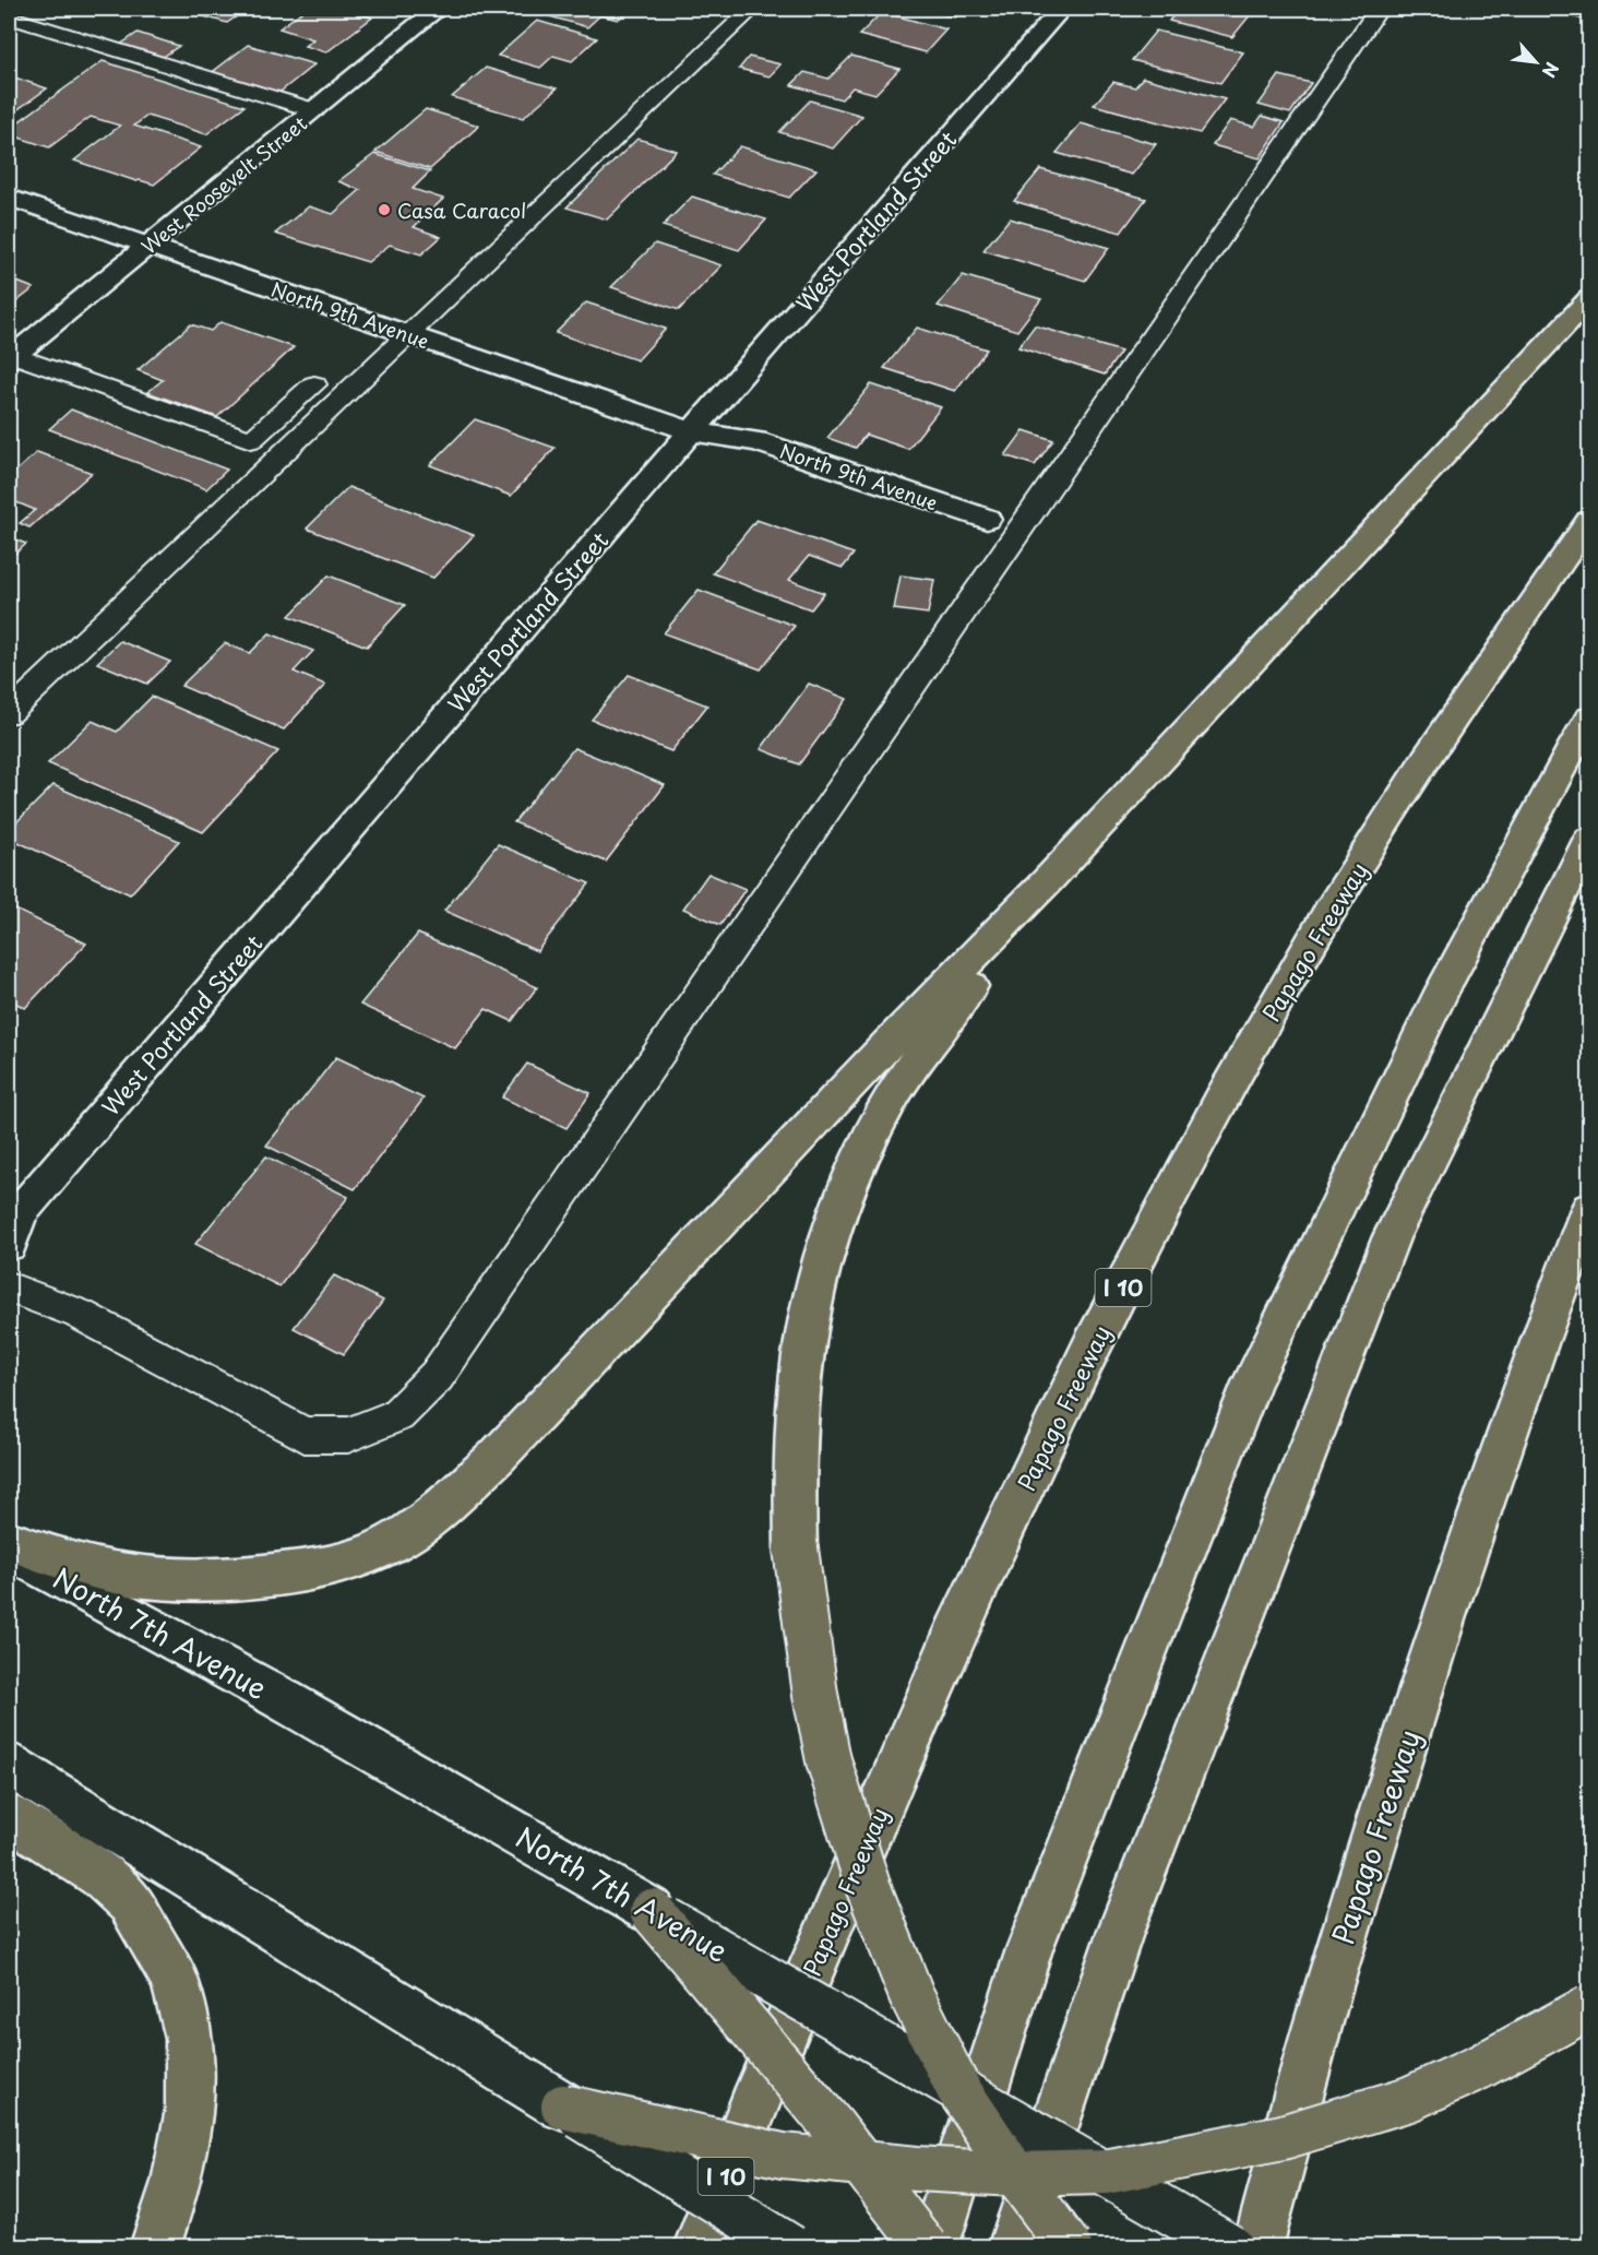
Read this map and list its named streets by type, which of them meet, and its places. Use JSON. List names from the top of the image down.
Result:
{
  "streets": {
    "highway": ["Papago Freeway", "I 10"],
    "street": [
      "West Roosevelt Street",
      "West Portland Street",
      "North 9th Avenue",
      "North 7th Avenue"
    ]
  },
  "crossings": [
    ["West Roosevelt Street", "North 9th Avenue"],
    ["West Portland Street", "North 9th Avenue"]
  ],
  "places": ["Casa Caracol"],
  "north": "bottom right"
}
